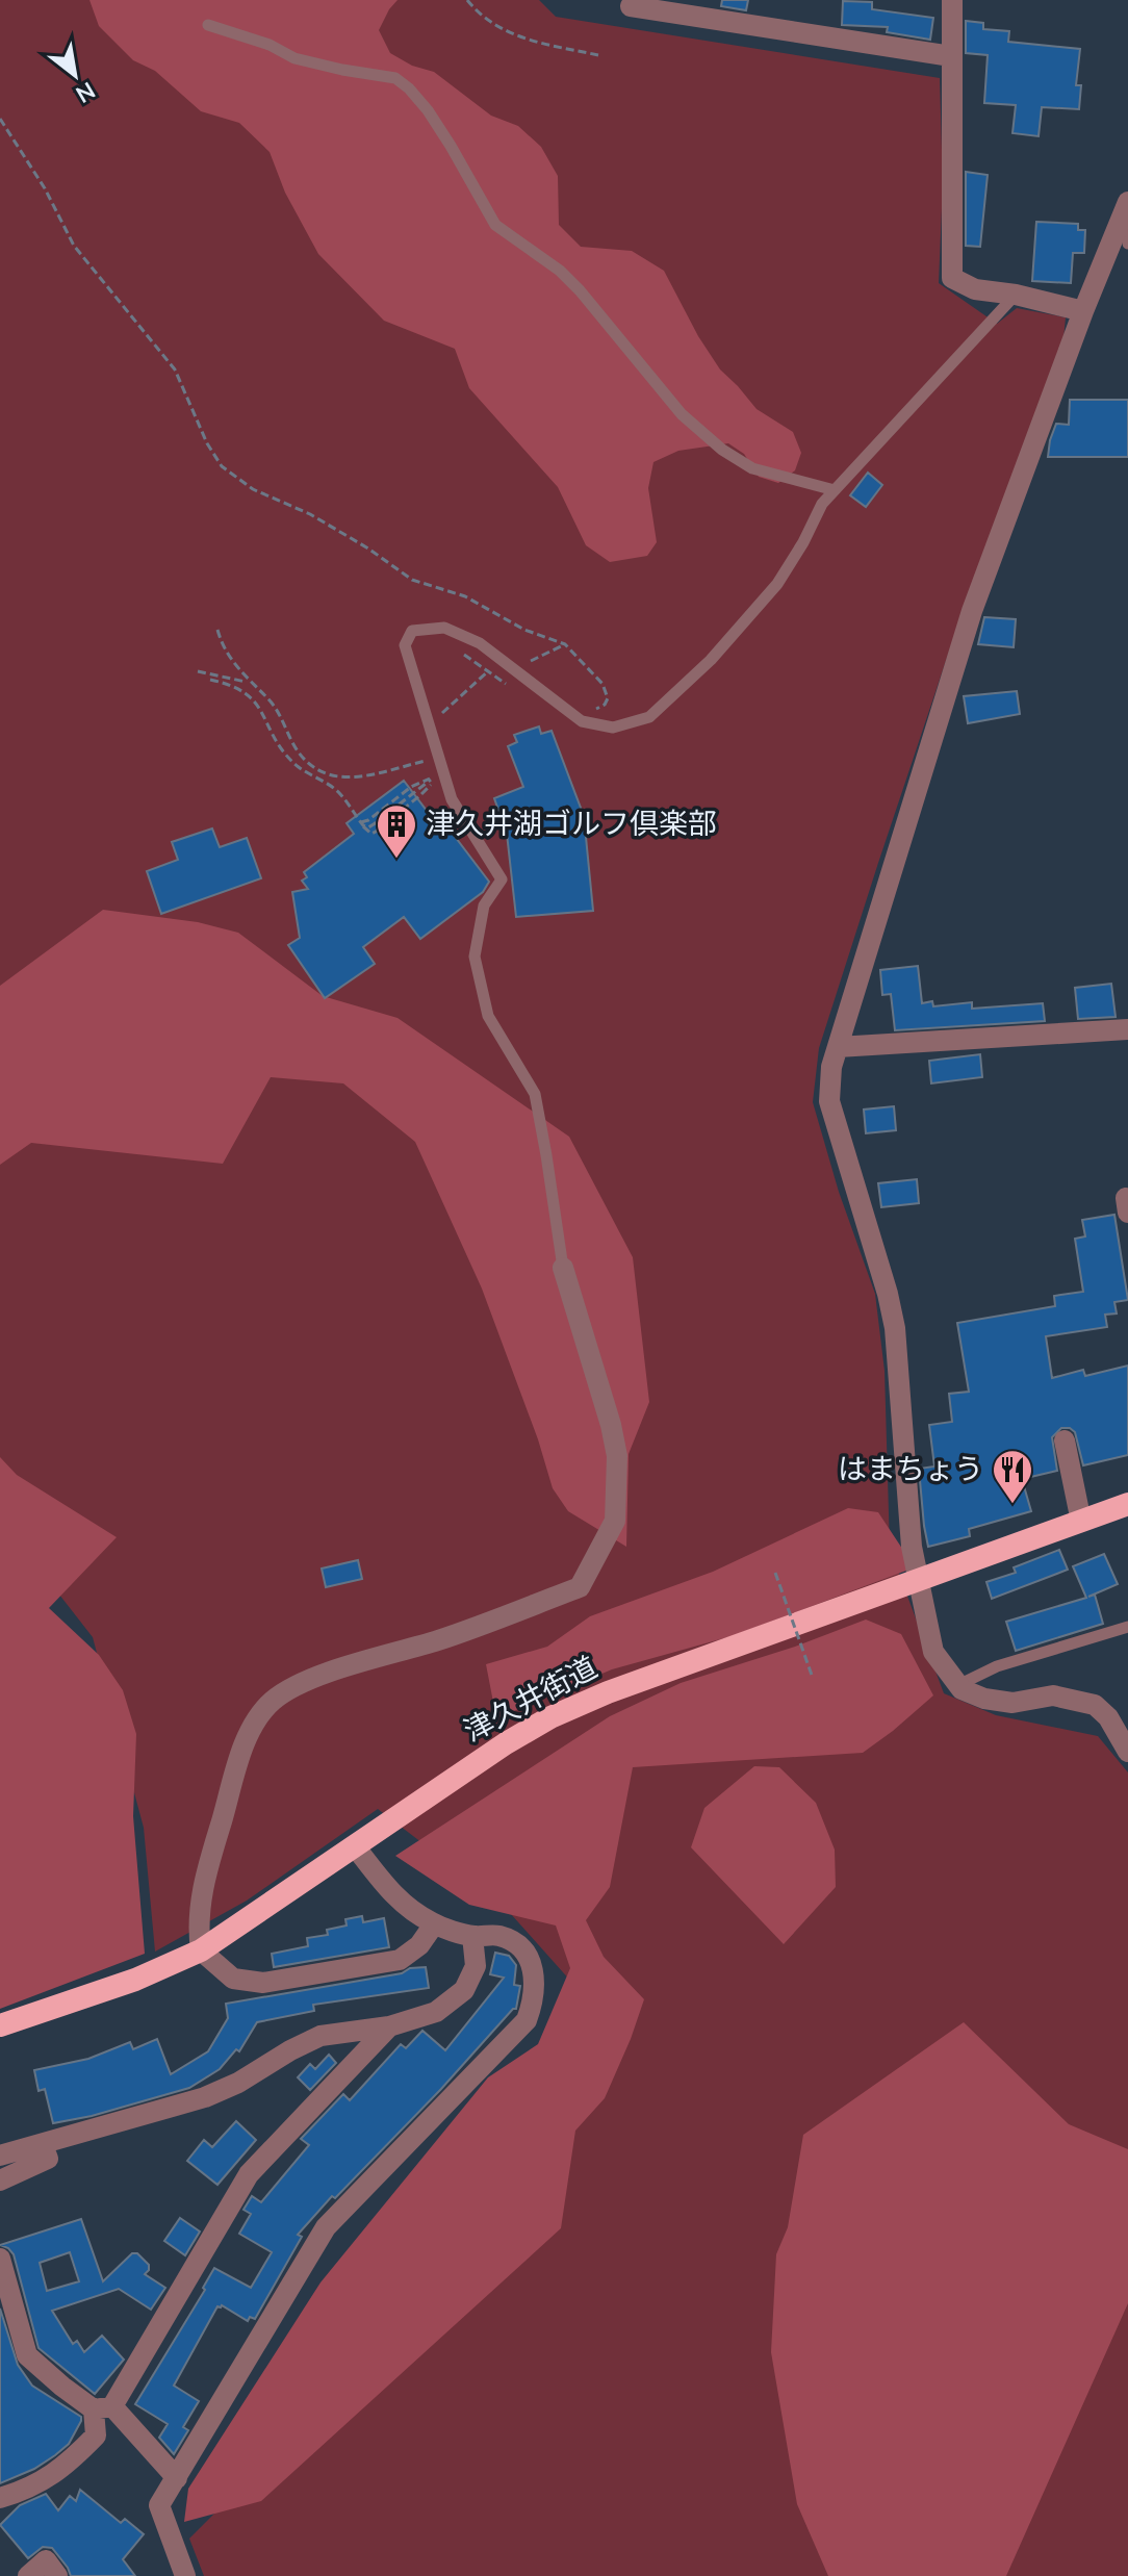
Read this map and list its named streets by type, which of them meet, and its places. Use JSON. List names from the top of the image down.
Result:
{
  "streets": {
    "highway": ["津久井街道"]
  },
  "places": {
    "building": ["津久井湖ゴルフ倶楽部"],
    "restaurant": ["はまちょう"]
  },
  "north": "bottom right"
}
